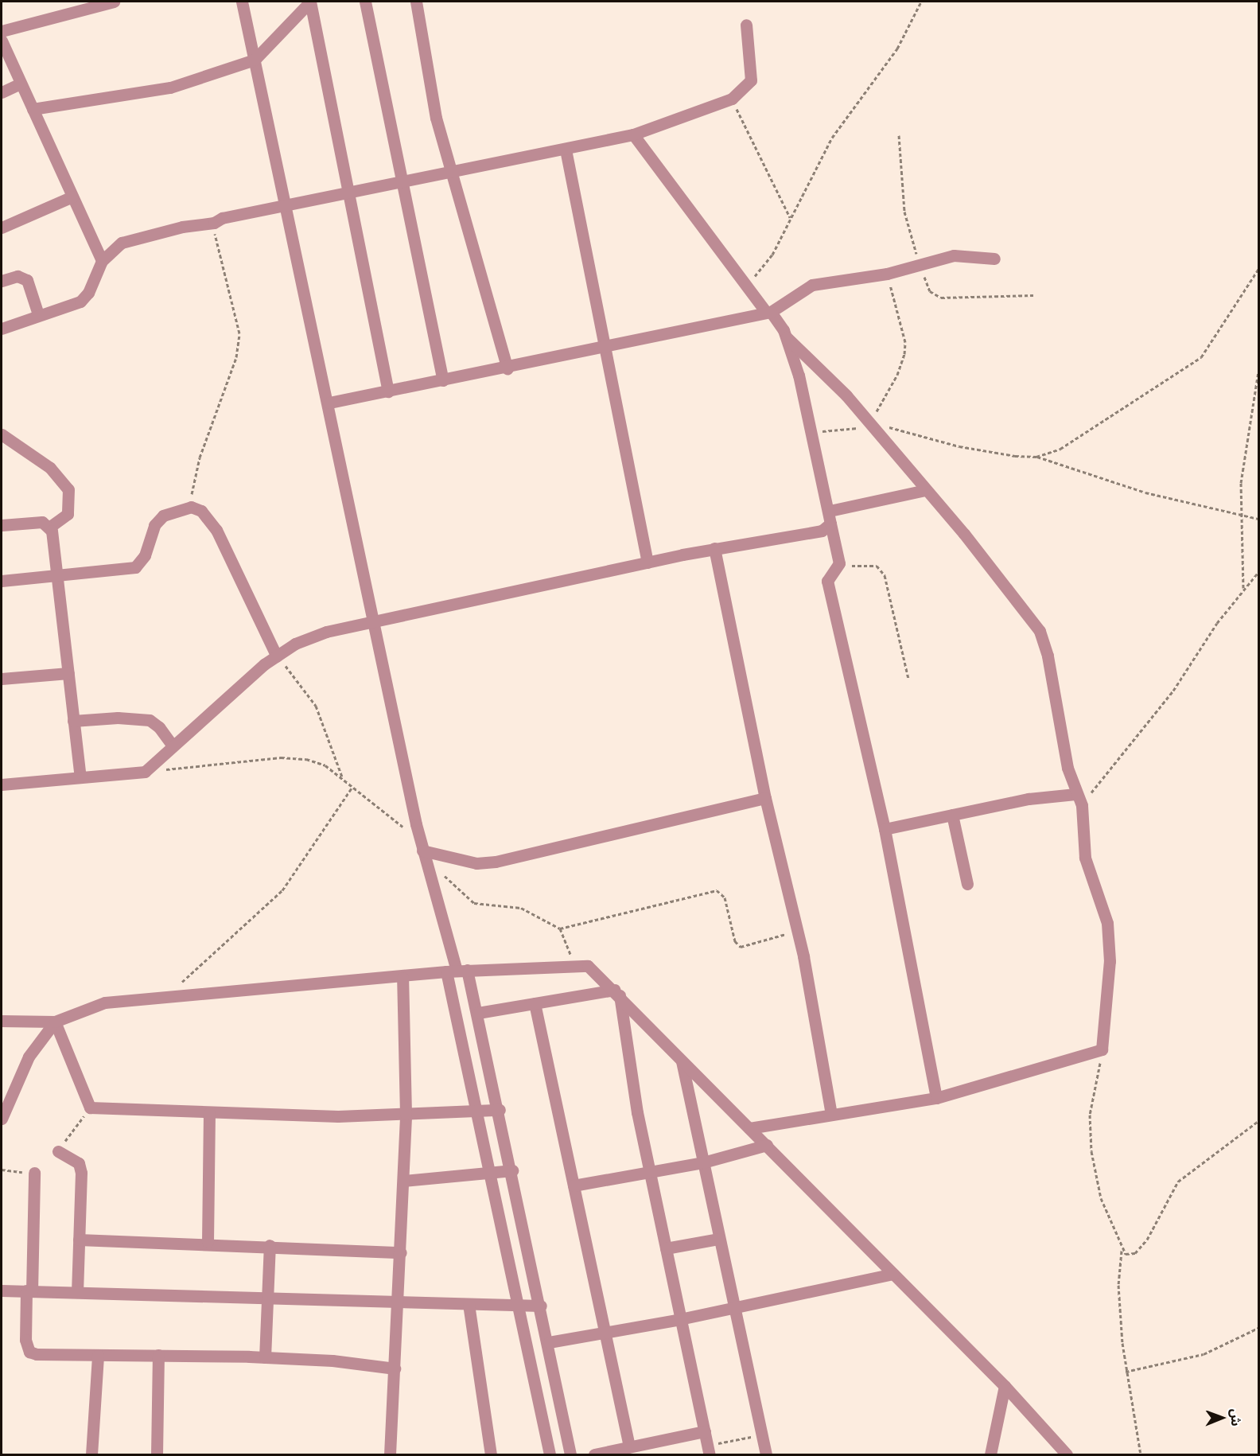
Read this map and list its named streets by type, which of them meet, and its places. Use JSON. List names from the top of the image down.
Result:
{
  "north": "right"
}
